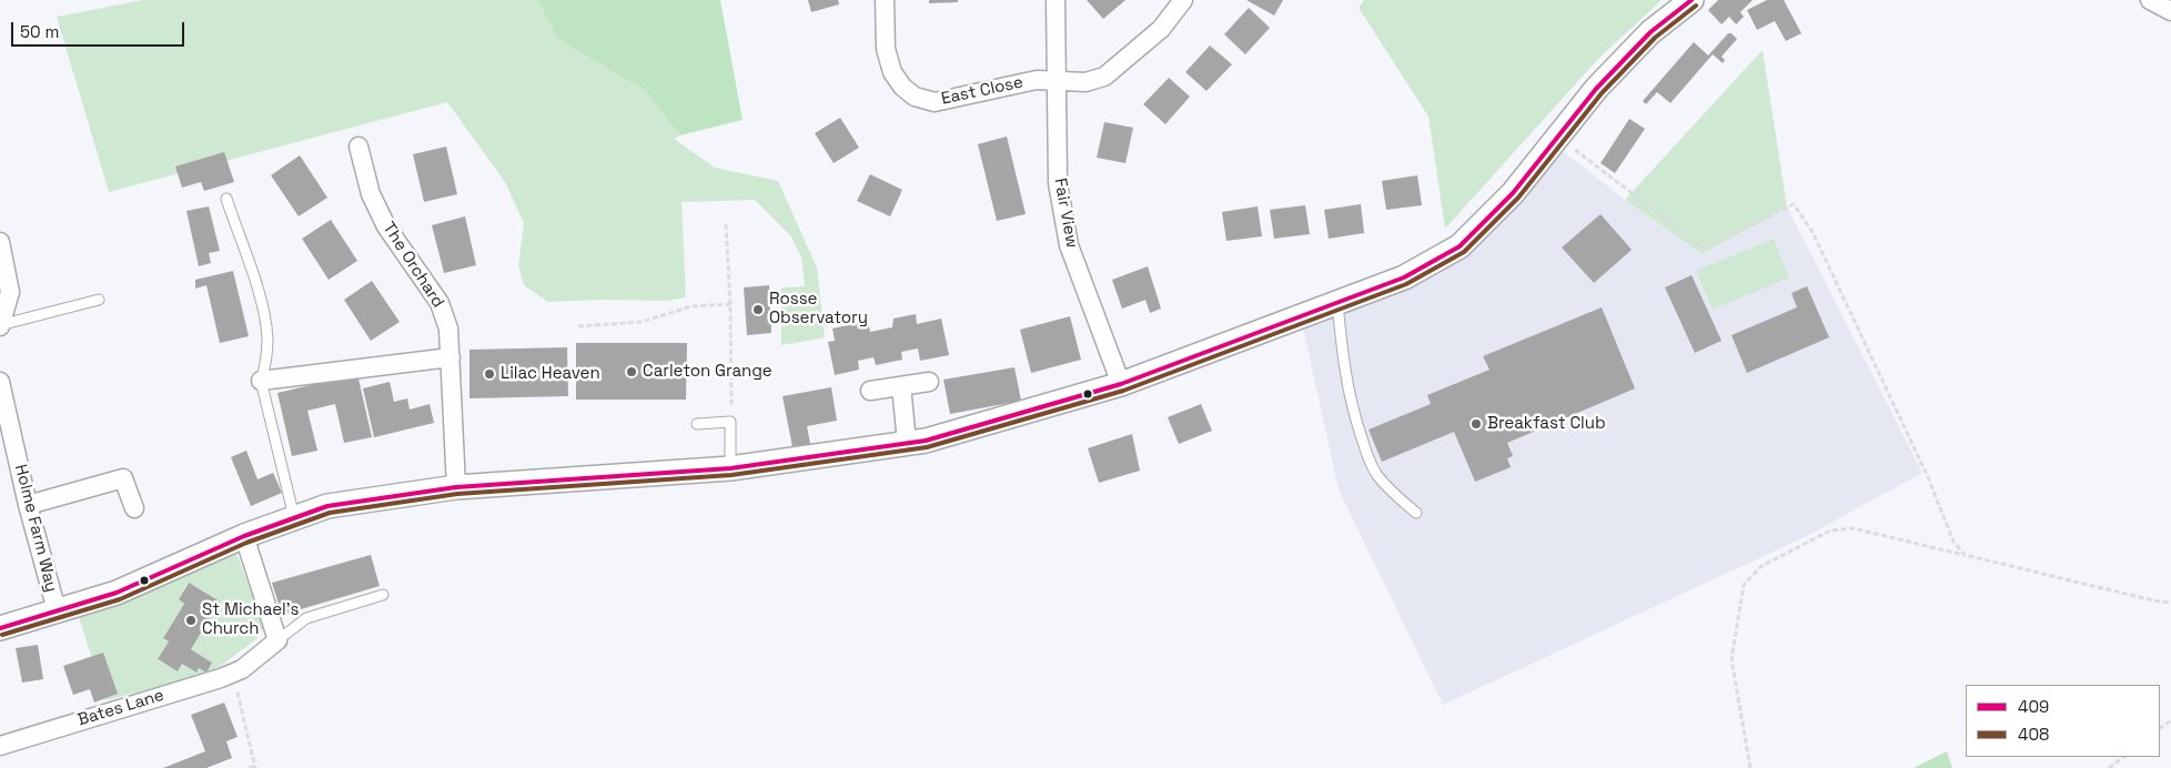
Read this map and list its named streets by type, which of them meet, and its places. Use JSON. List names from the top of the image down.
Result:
{
  "streets": {
    "street": [
      "East Close",
      "Fair View",
      "The Orchard",
      "Holme Farm Way",
      "Bates Lane"
    ]
  },
  "crossings": [
    ["East Close", "Fair View"]
  ],
  "places": [
    "Rosse Observatory",
    "Carleton Grange",
    "Lilac Heaven",
    "Breakfast Club",
    "St Michael's Church"
  ],
  "lines": ["transit line 409", "transit line 408"],
  "legend": ["409", "408"],
  "scale_bar": "50 m"
}
